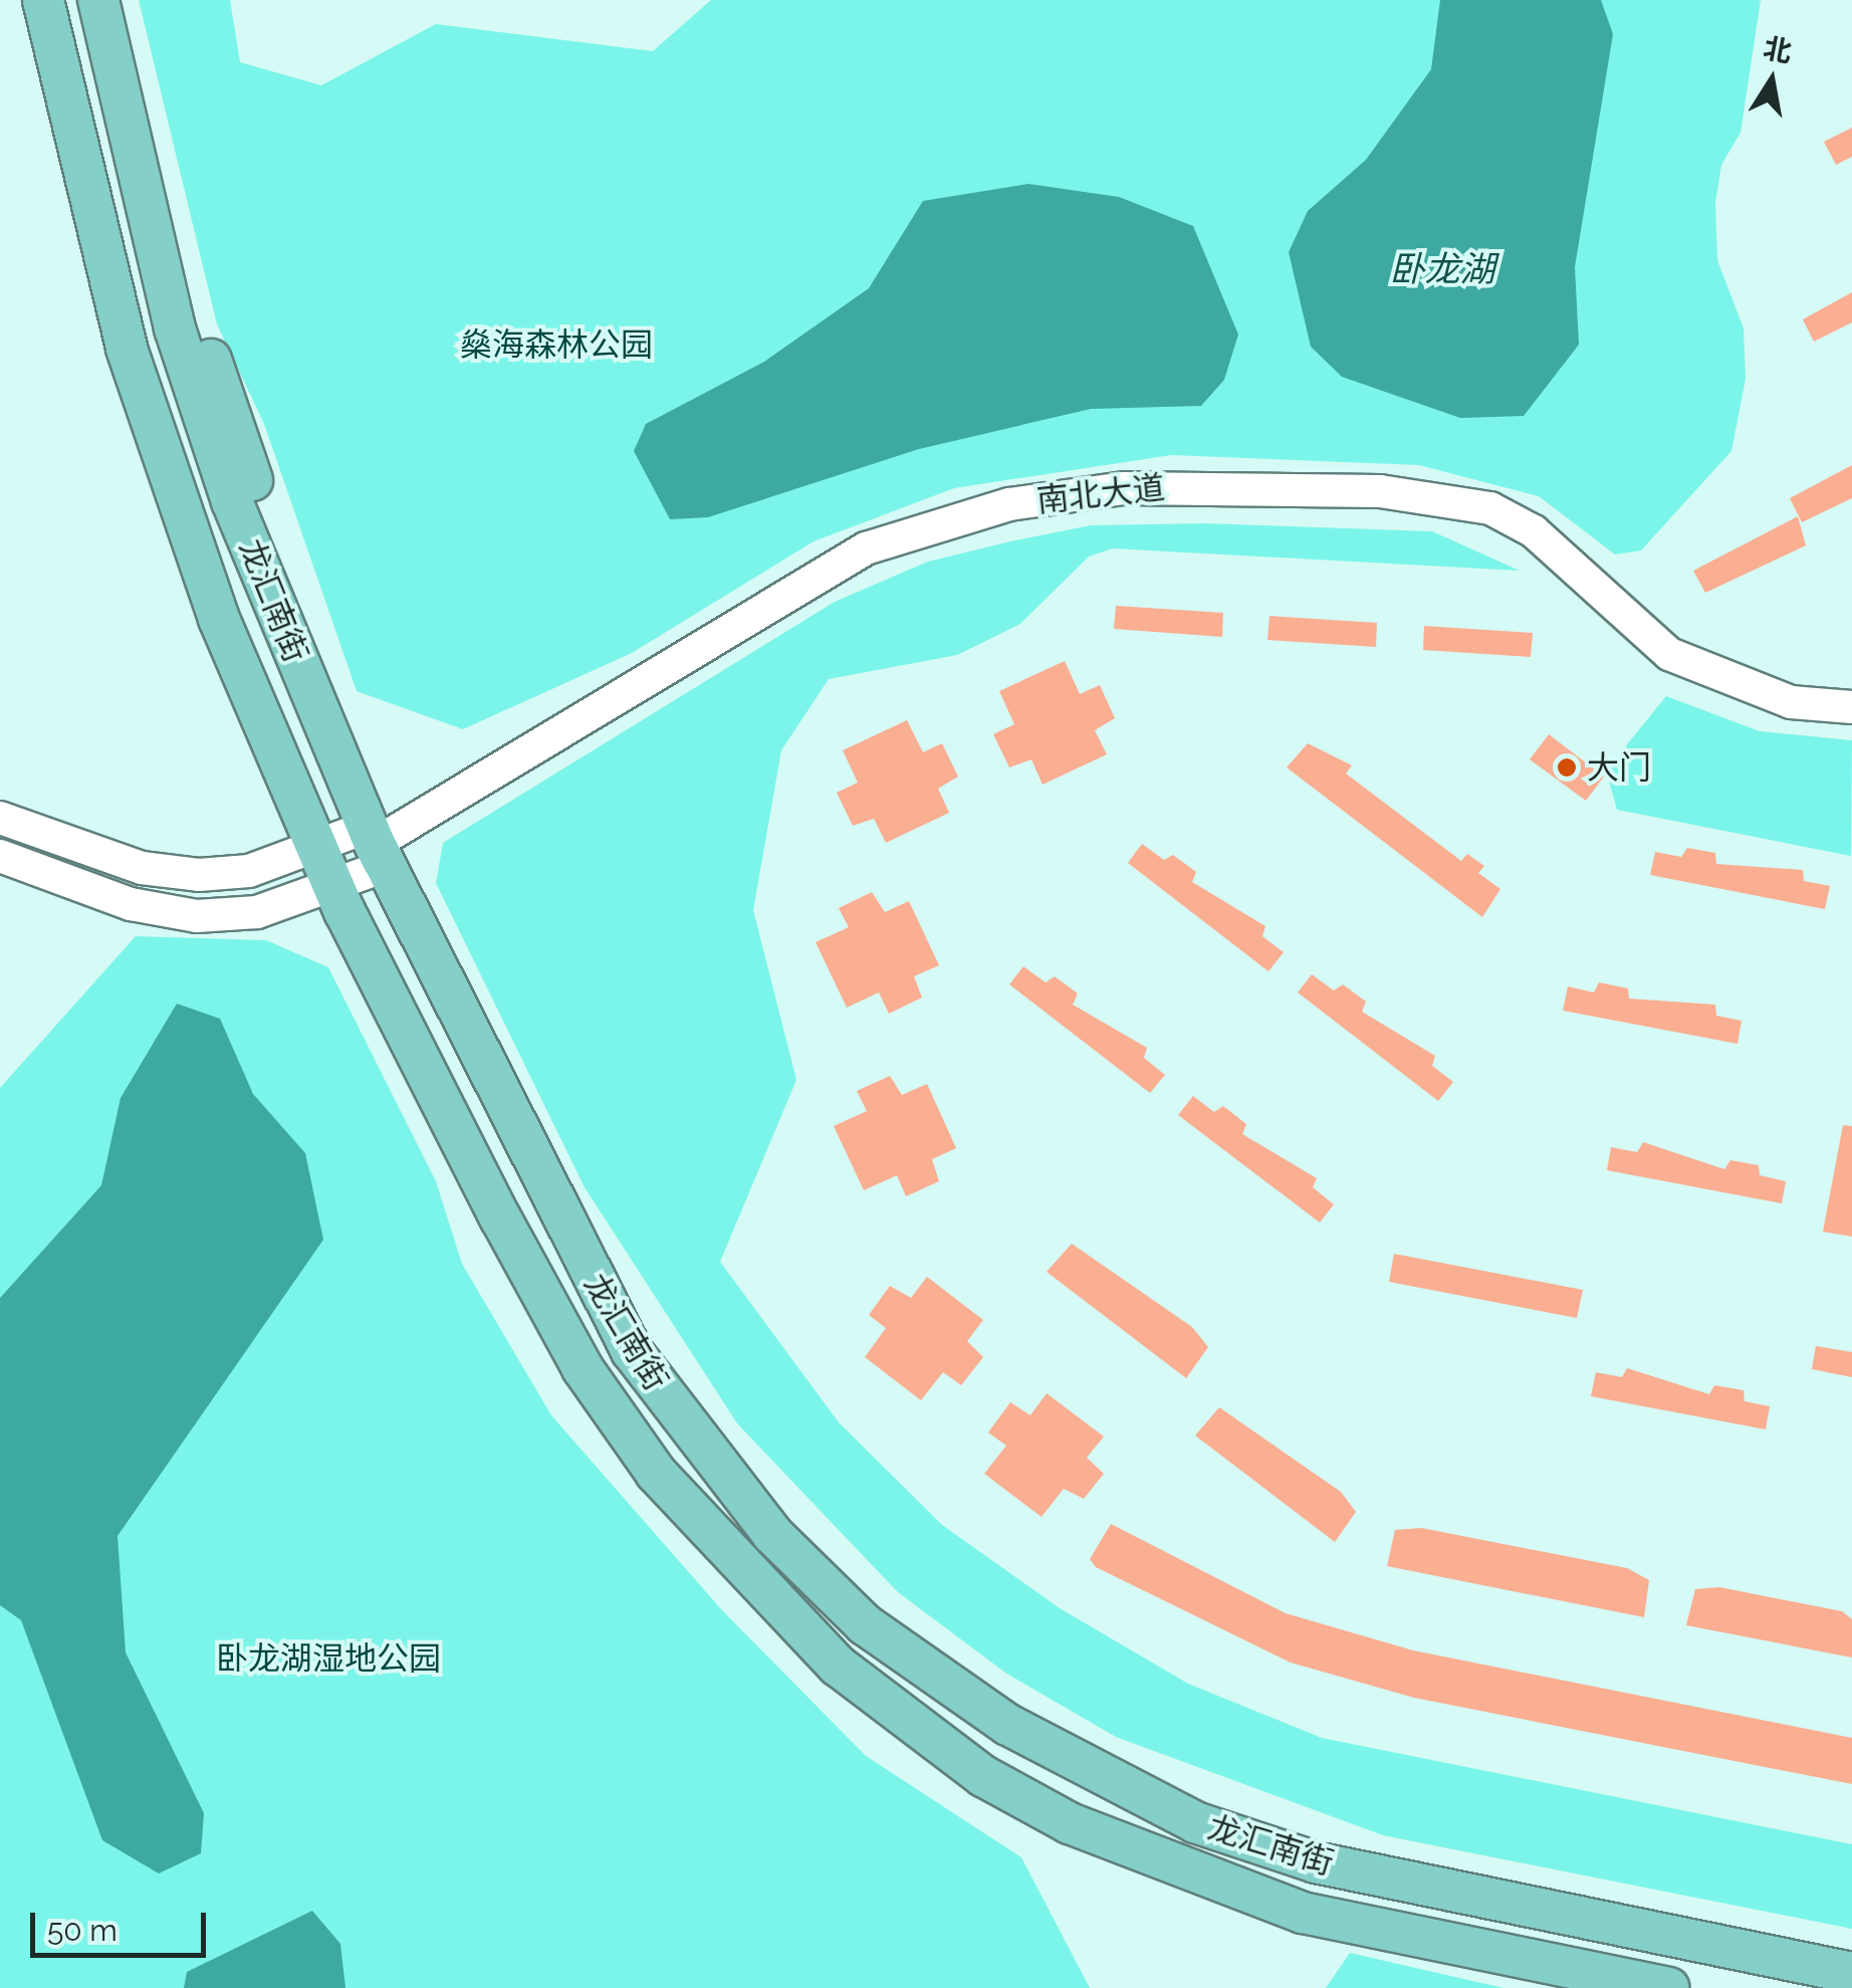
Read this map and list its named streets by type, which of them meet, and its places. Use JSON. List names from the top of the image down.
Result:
{
  "streets": {
    "main road": ["龙汇南街"],
    "street": ["南北大道"]
  },
  "crossings": [
    ["南北大道", "龙汇南街"]
  ],
  "water": ["卧龙湖"],
  "parks": ["燊海森林公园", "卧龙湖湿地公园"],
  "places": ["大门"],
  "scale_bar": "50 m",
  "north": "top"
}
